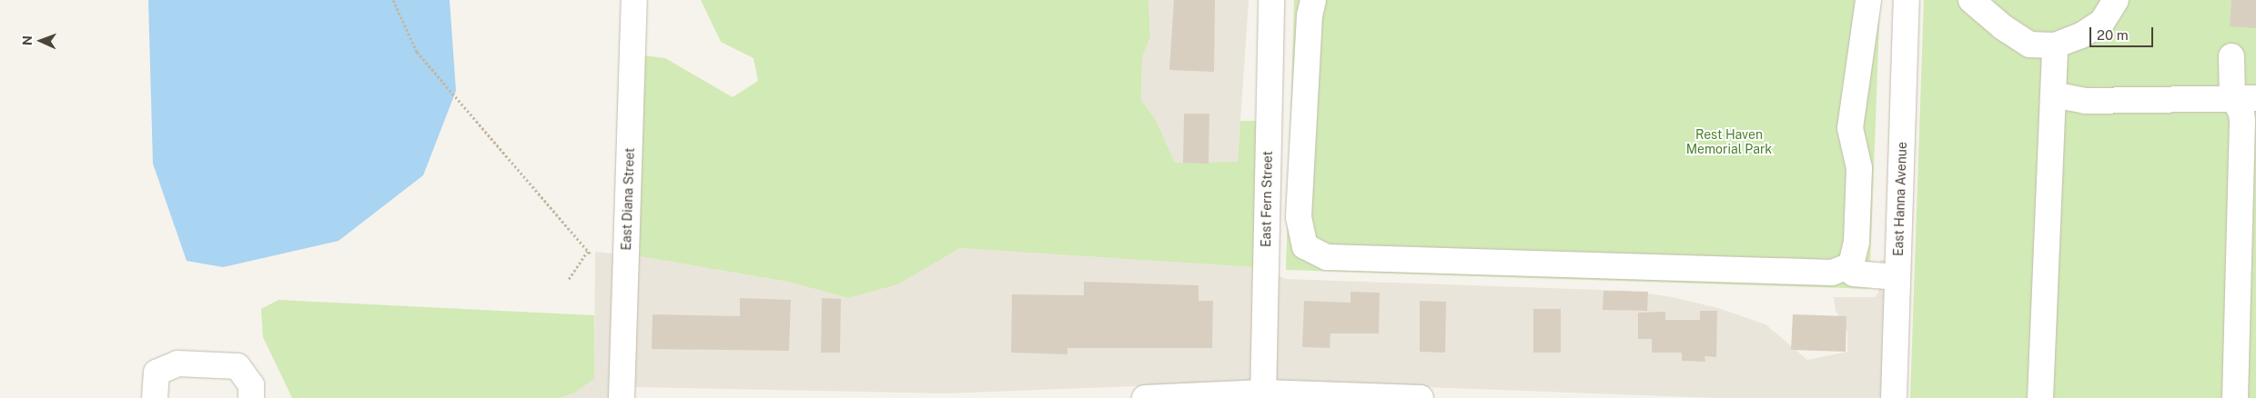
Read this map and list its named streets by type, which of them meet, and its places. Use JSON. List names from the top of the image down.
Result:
{
  "streets": {
    "street": ["East Diana Street", "East Fern Street", "East Hanna Avenue"]
  },
  "parks": ["Rest Haven Memorial Park"],
  "scale_bar": "20 m",
  "north": "left"
}
